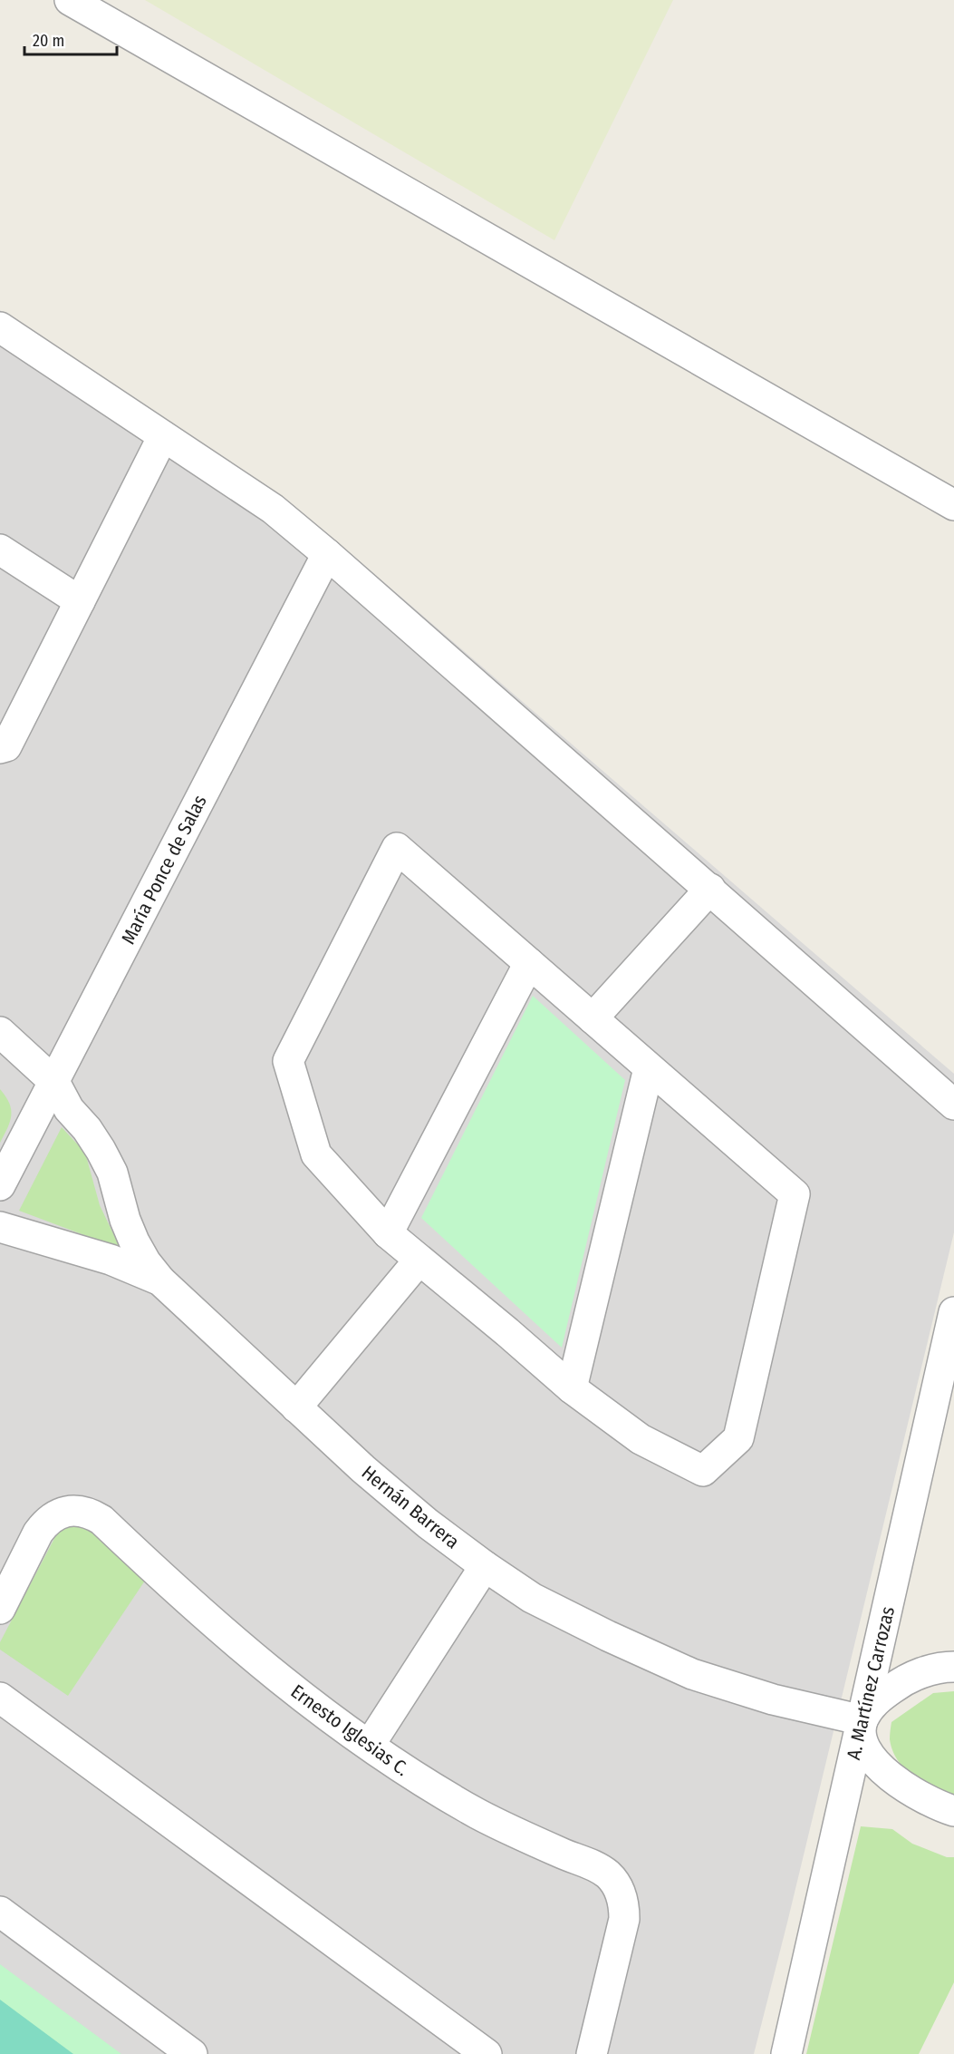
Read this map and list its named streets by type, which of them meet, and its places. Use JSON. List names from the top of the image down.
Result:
{
  "streets": {
    "street": [
      "María Ponce de Salas",
      "Hernán Barrera",
      "A. Martínez Carrozas",
      "Ernesto Iglesias C."
    ]
  },
  "crossings": [
    ["Hernán Barrera", "A. Martínez Carrozas"]
  ],
  "scale_bar": "20 m"
}
